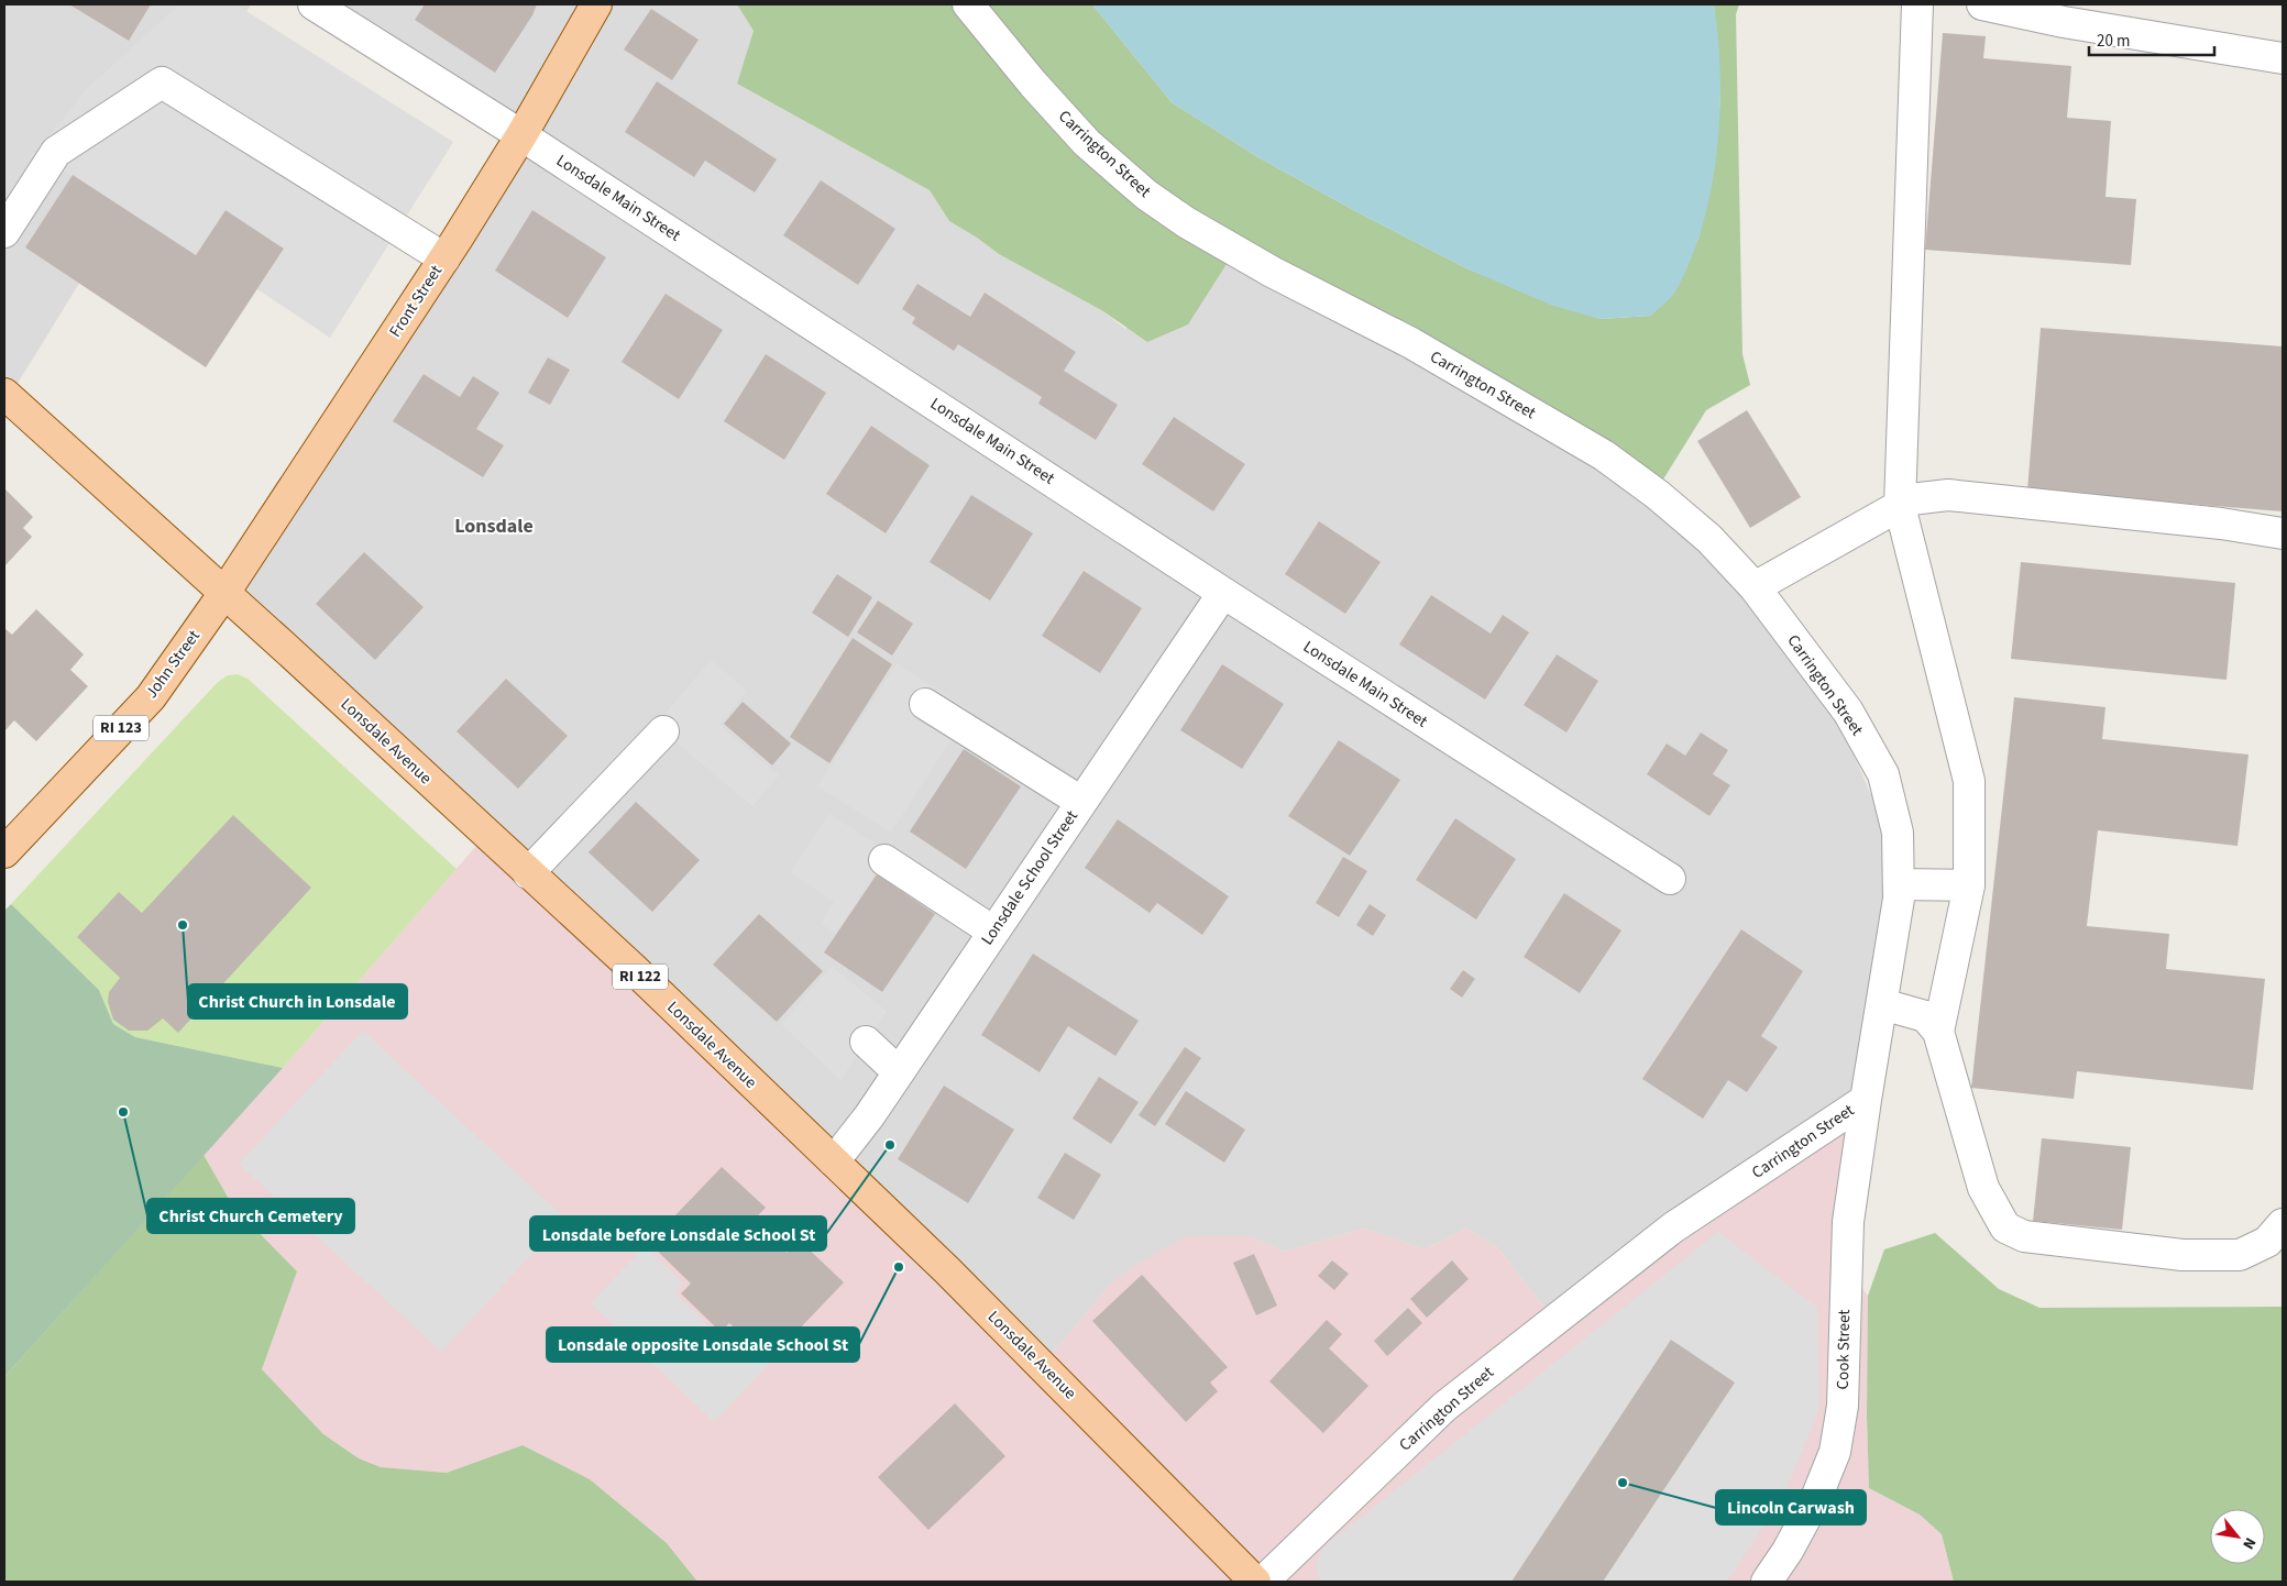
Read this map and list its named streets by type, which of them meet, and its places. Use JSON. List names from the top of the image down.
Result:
{
  "streets": {
    "main road": [
      "Front Street",
      "John Street",
      "RI 123",
      "Lonsdale Avenue",
      "RI 122"
    ],
    "street": [
      "Carrington Street",
      "Lonsdale Main Street",
      "Lonsdale School Street",
      "Cook Street"
    ]
  },
  "crossings": [
    ["Carrington Street", "Cook Street"],
    ["Lonsdale Main Street", "Front Street"],
    ["Lonsdale Main Street", "Lonsdale School Street"],
    ["Front Street", "John Street"],
    ["Front Street", "Lonsdale Avenue"],
    ["John Street", "Lonsdale Avenue"],
    ["Lonsdale Avenue", "Lonsdale School Street"]
  ],
  "districts": ["Lonsdale"],
  "places": [
    "Christ Church in Lonsdale",
    "Christ Church Cemetery",
    "Lonsdale before Lonsdale School St",
    "Lonsdale opposite Lonsdale School St",
    "Lincoln Carwash"
  ],
  "scale_bar": "20 m",
  "north": "bottom right"
}
